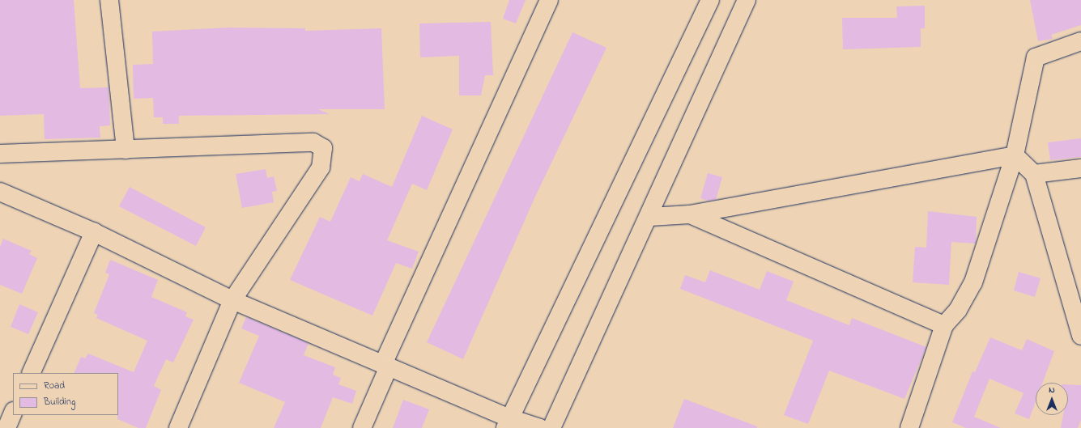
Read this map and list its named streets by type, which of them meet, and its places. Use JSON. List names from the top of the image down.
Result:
{
  "legend": ["Road", "Building"],
  "north": "top"
}
